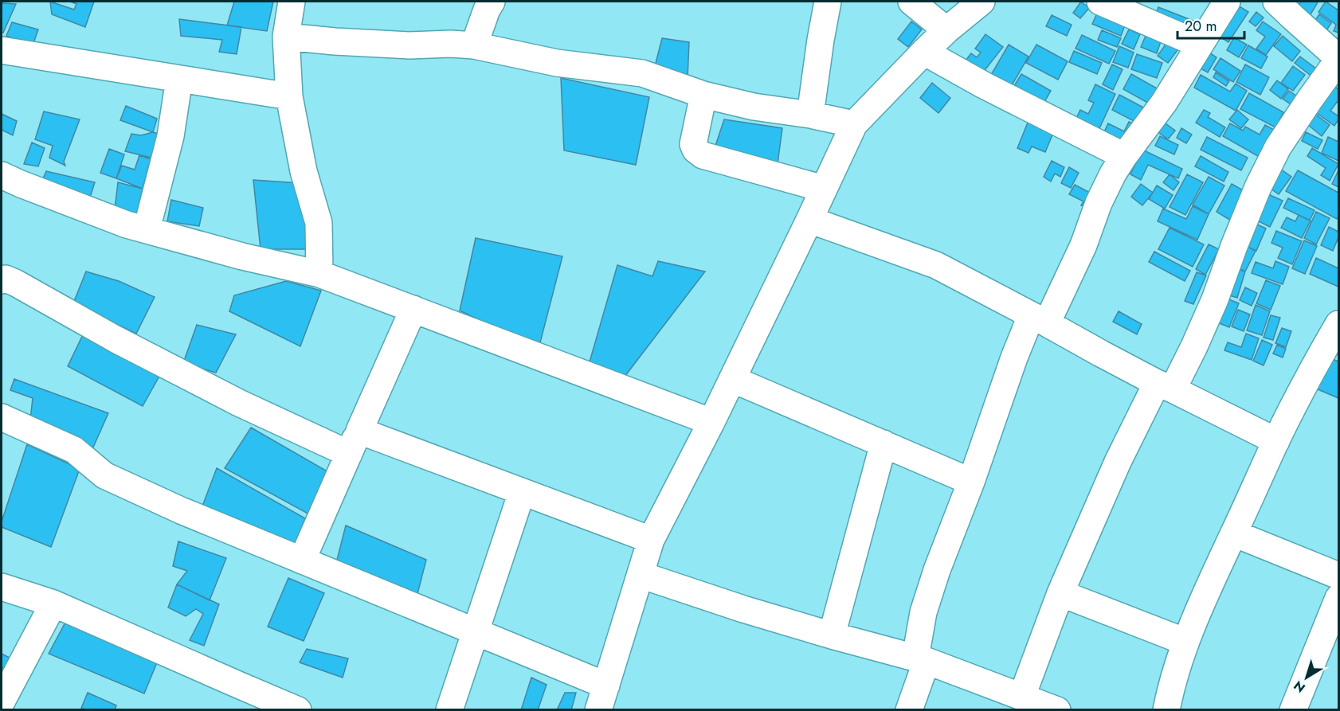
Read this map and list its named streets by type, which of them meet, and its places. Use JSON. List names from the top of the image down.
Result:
{
  "scale_bar": "20 m",
  "north": "bottom left"
}
